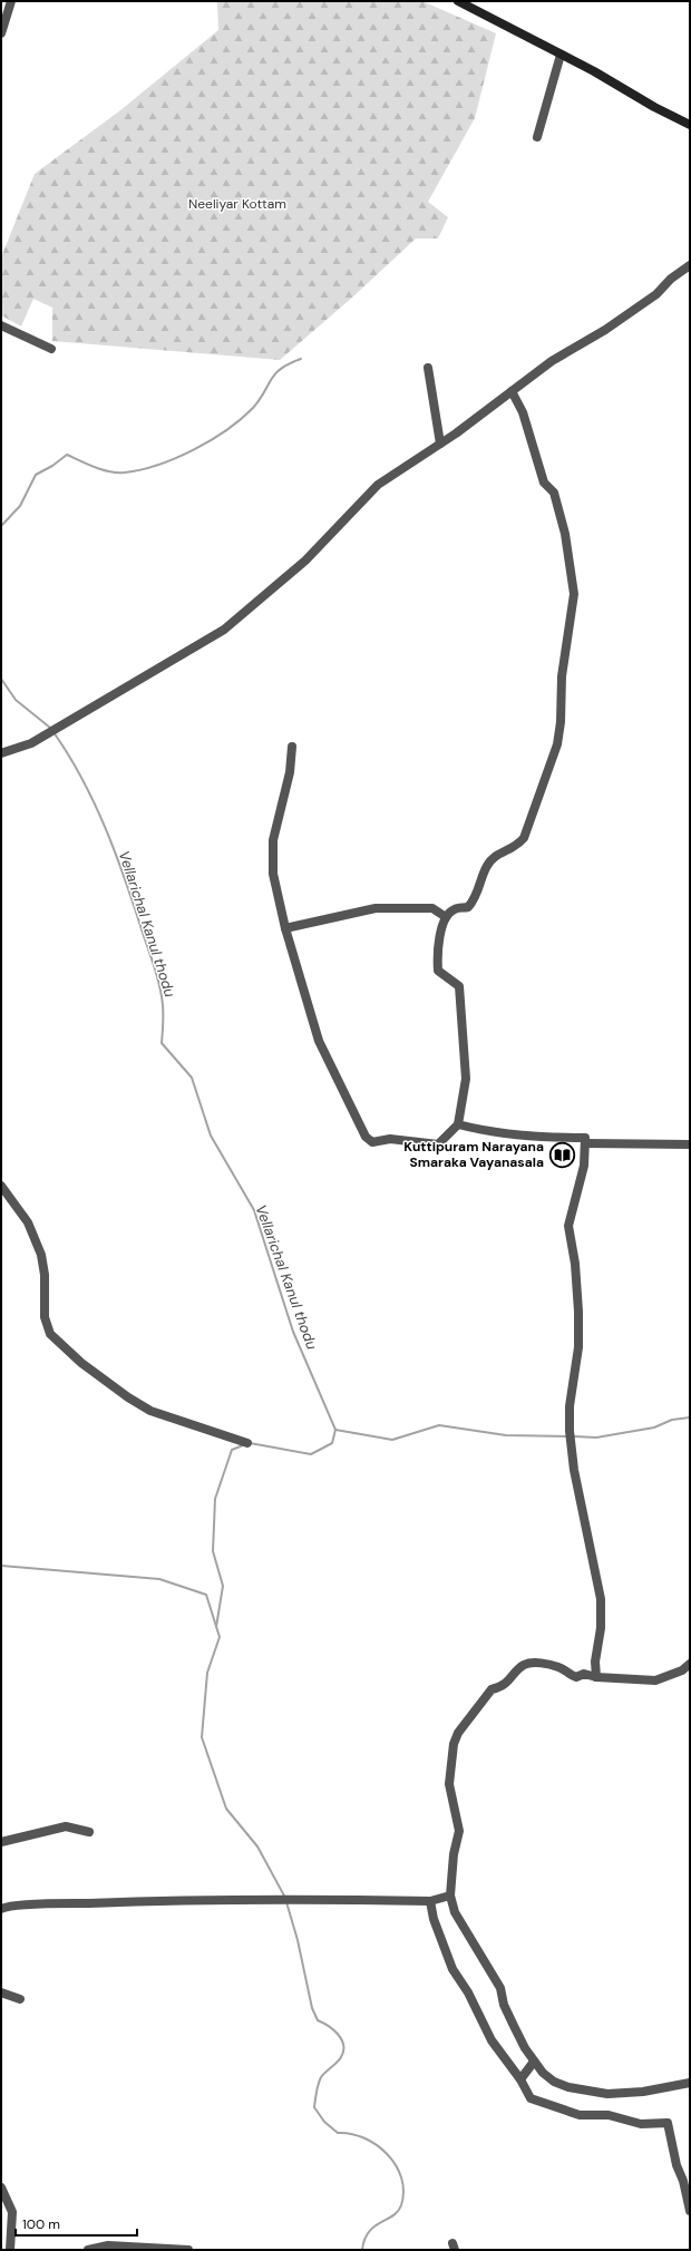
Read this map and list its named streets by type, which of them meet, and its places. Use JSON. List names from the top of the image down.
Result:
{
  "water": ["Vellarichal Kanul thodu"],
  "parks": ["Neeliyar Kottam"],
  "places": {
    "library": ["Kuttipuram Narayana Smaraka Vayanasala"]
  },
  "scale_bar": "100 m"
}
